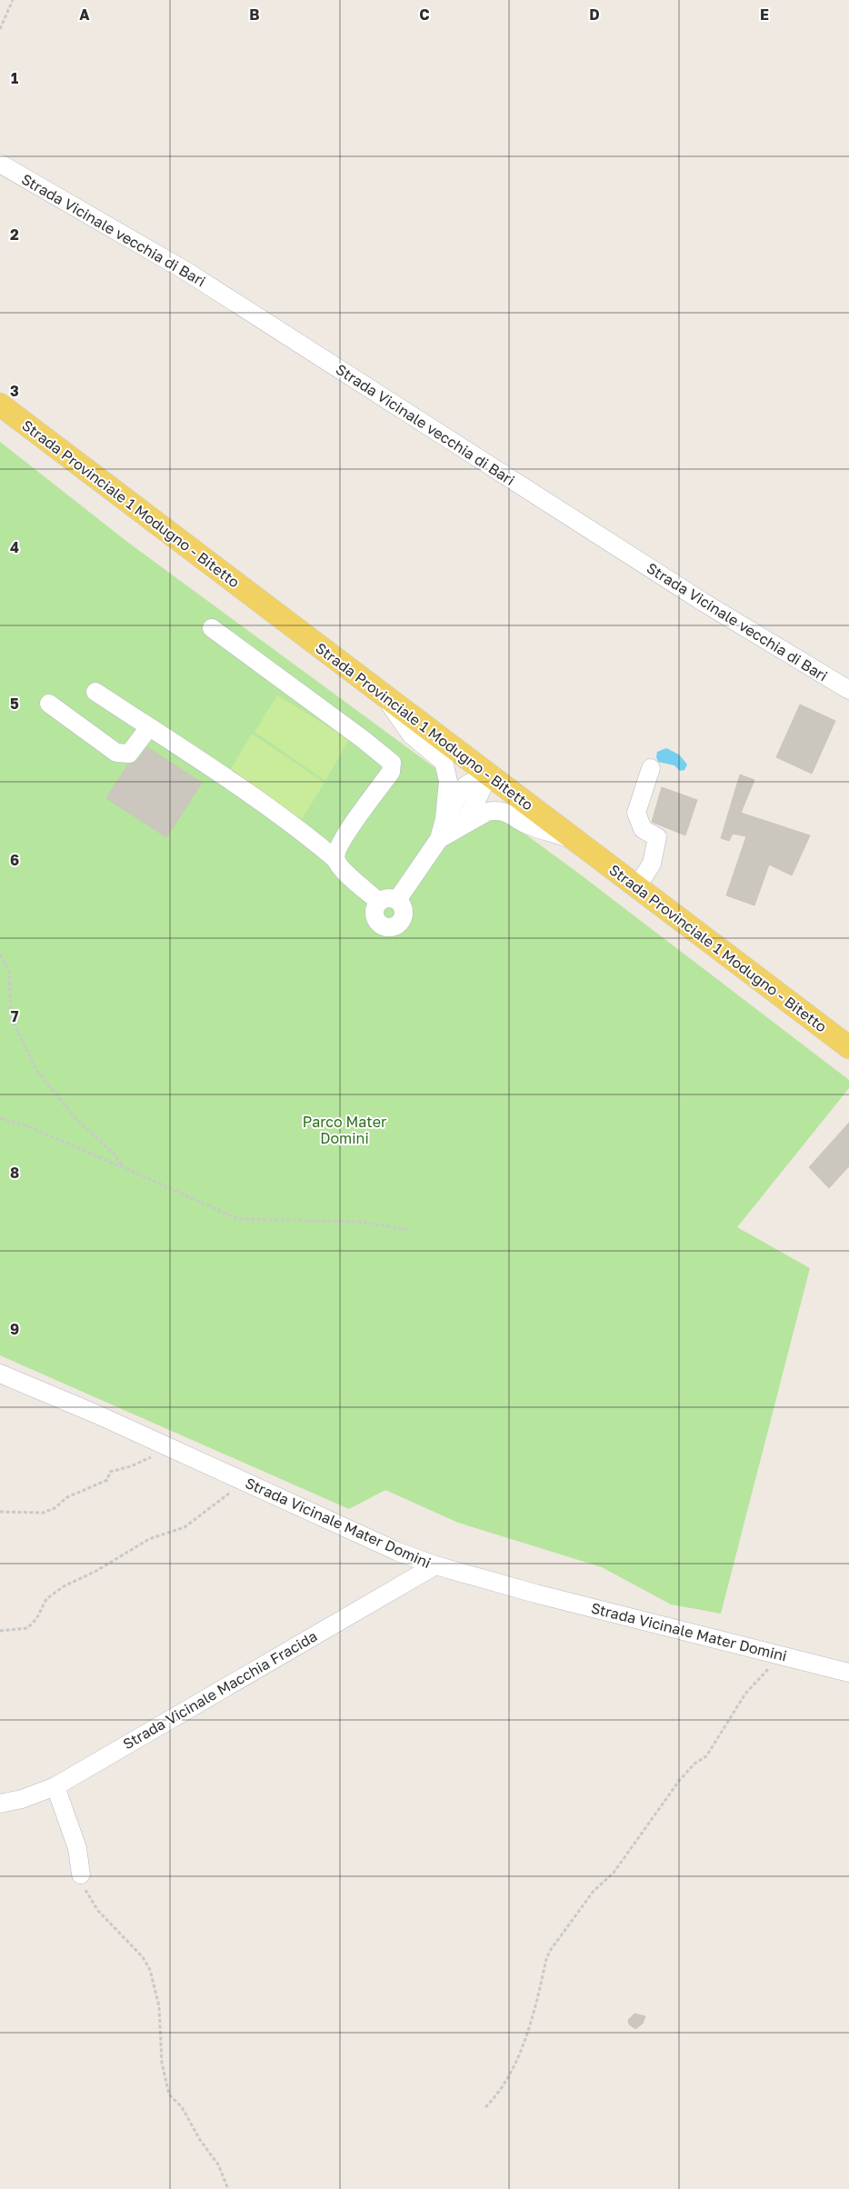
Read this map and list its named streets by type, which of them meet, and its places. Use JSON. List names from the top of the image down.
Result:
{
  "streets": {
    "main road": ["Strada Provinciale 1 Modugno - Bitetto"],
    "street": ["Strada Vicinale vecchia di Bari", "Strada Vicinale Mater Domini", "Strada Vicinale Macchia Fracida"]
  },
  "crossings": [
    ["Strada Vicinale Mater Domini", "Strada Vicinale Macchia Fracida"]
  ],
  "parks": ["Parco Mater Domini"],
  "grid": {
    "columns": [
      "A",
      "B",
      "C",
      "D",
      "E"
    ],
    "rows": [
      "1",
      "2",
      "3",
      "4",
      "5",
      "6",
      "7",
      "8",
      "9"
    ]
  }
}
